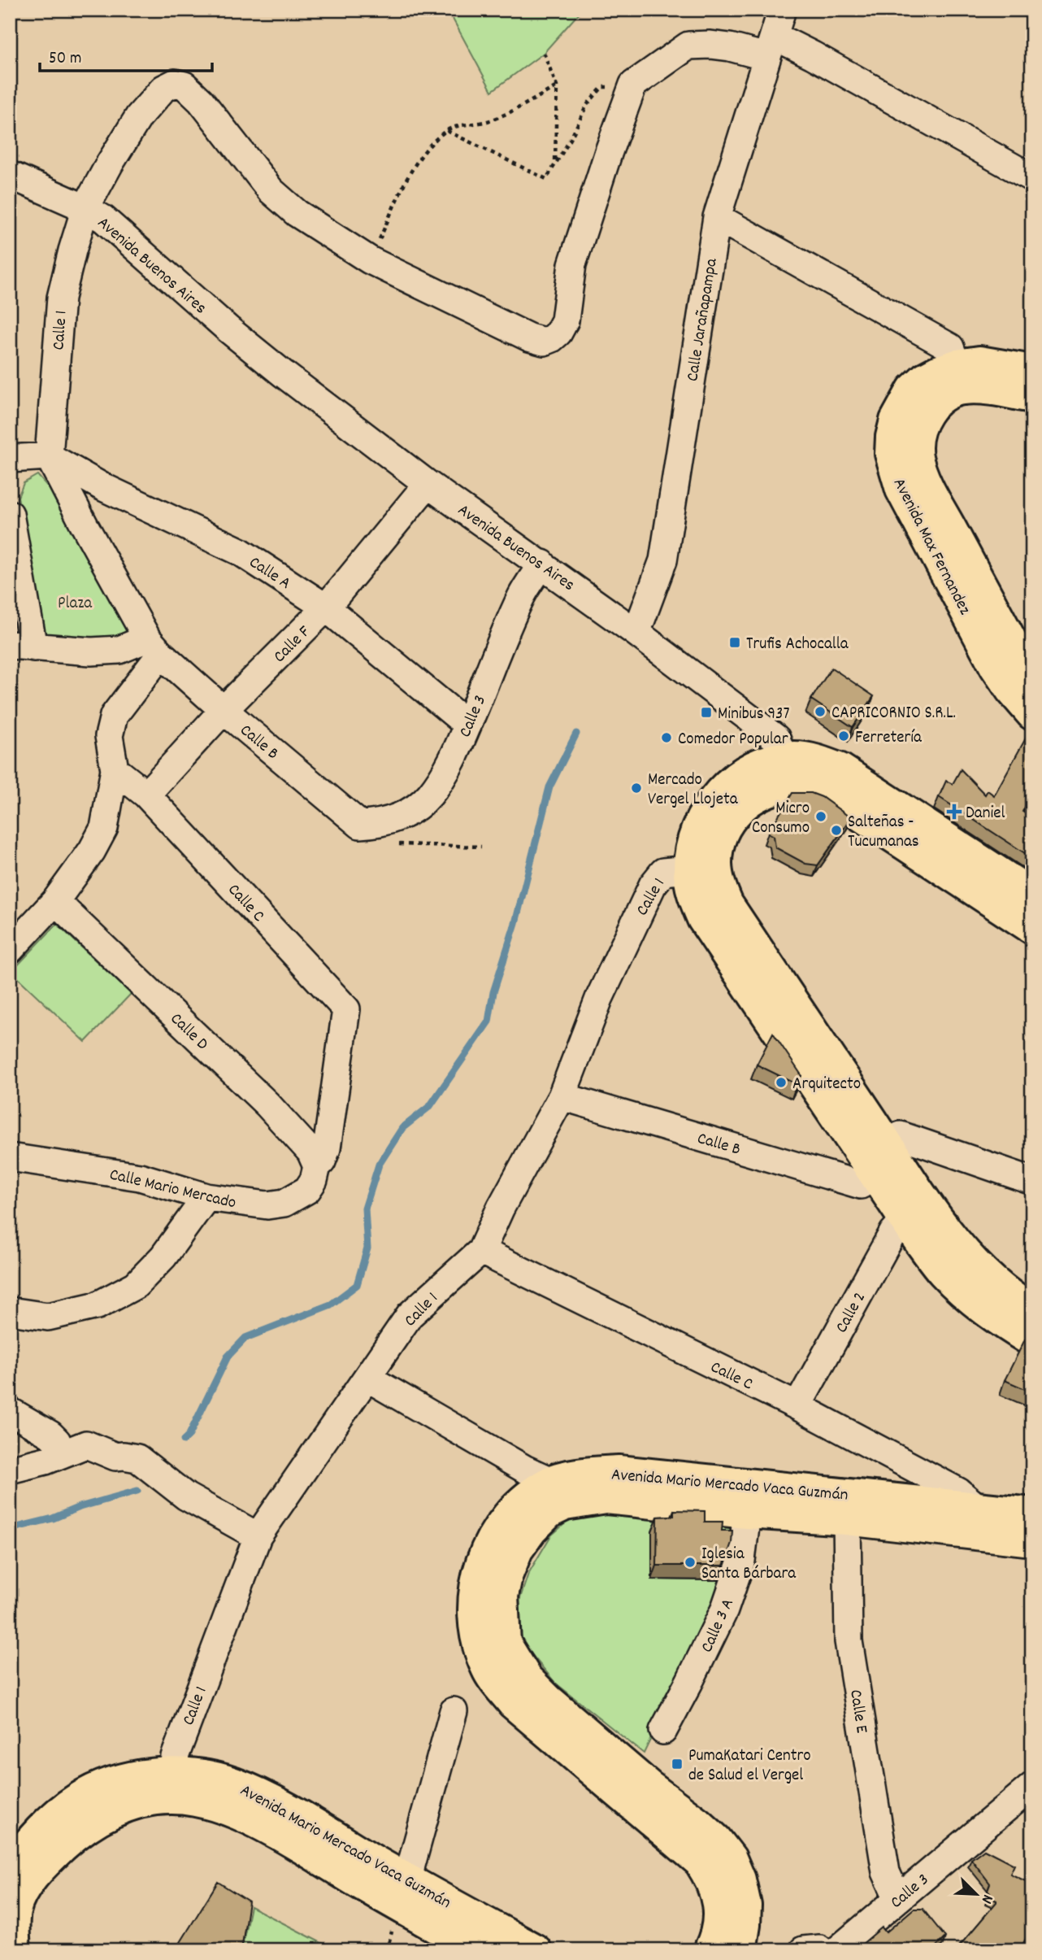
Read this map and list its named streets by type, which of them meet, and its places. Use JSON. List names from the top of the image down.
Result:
{
  "streets": {
    "main road": ["Avenida Max Fernandez", "Avenida Mario Mercado Vaca Guzmán"],
    "street": [
      "Avenida Buenos Aires",
      "Calle Jarañapampa",
      "Calle 1",
      "Calle A",
      "Calle F",
      "Calle 3",
      "Calle B",
      "Calle C",
      "Calle D",
      "Calle Mario Mercado",
      "Calle 2",
      "Calle 3 A",
      "Calle E"
    ]
  },
  "crossings": [
    ["Avenida Buenos Aires", "Calle Jarañapampa"],
    ["Avenida Buenos Aires", "Calle 1"],
    ["Avenida Buenos Aires", "Calle F"],
    ["Avenida Buenos Aires", "Calle 3"],
    ["Calle 1", "Calle A"],
    ["Calle 1", "Calle B"],
    ["Calle 1", "Calle C"],
    ["Calle 1", "Avenida Mario Mercado Vaca Guzmán"],
    ["Calle A", "Calle F"],
    ["Calle A", "Calle 3"],
    ["Calle A", "Calle B"],
    ["Calle F", "Calle B"],
    ["Calle F", "Calle C"],
    ["Calle 3", "Calle B"],
    ["Calle 3", "Calle E"],
    ["Calle C", "Calle D"],
    ["Calle C", "Calle Mario Mercado"],
    ["Calle C", "Calle 2"],
    ["Calle C", "Avenida Mario Mercado Vaca Guzmán"],
    ["Calle D", "Calle Mario Mercado"],
    ["Avenida Mario Mercado Vaca Guzmán", "Calle 3 A"],
    ["Avenida Mario Mercado Vaca Guzmán", "Calle E"]
  ],
  "parks": ["Plaza"],
  "places": {
    "transit": ["Trufis Achocalla", "Minibus 937", "PumaKatari Centro de Salud el Vergel"],
    "other": [
      "CAPRICORNIO S.R.L.",
      "Ferretería",
      "Comedor Popular",
      "Mercado Vergel Llojeta",
      "Micro Consumo",
      "Salteñas - Tucumanas",
      "Arquitecto",
      "Iglesia Santa Bárbara"
    ],
    "health": ["Daniel"]
  },
  "scale_bar": "50 m",
  "north": "bottom right"
}
